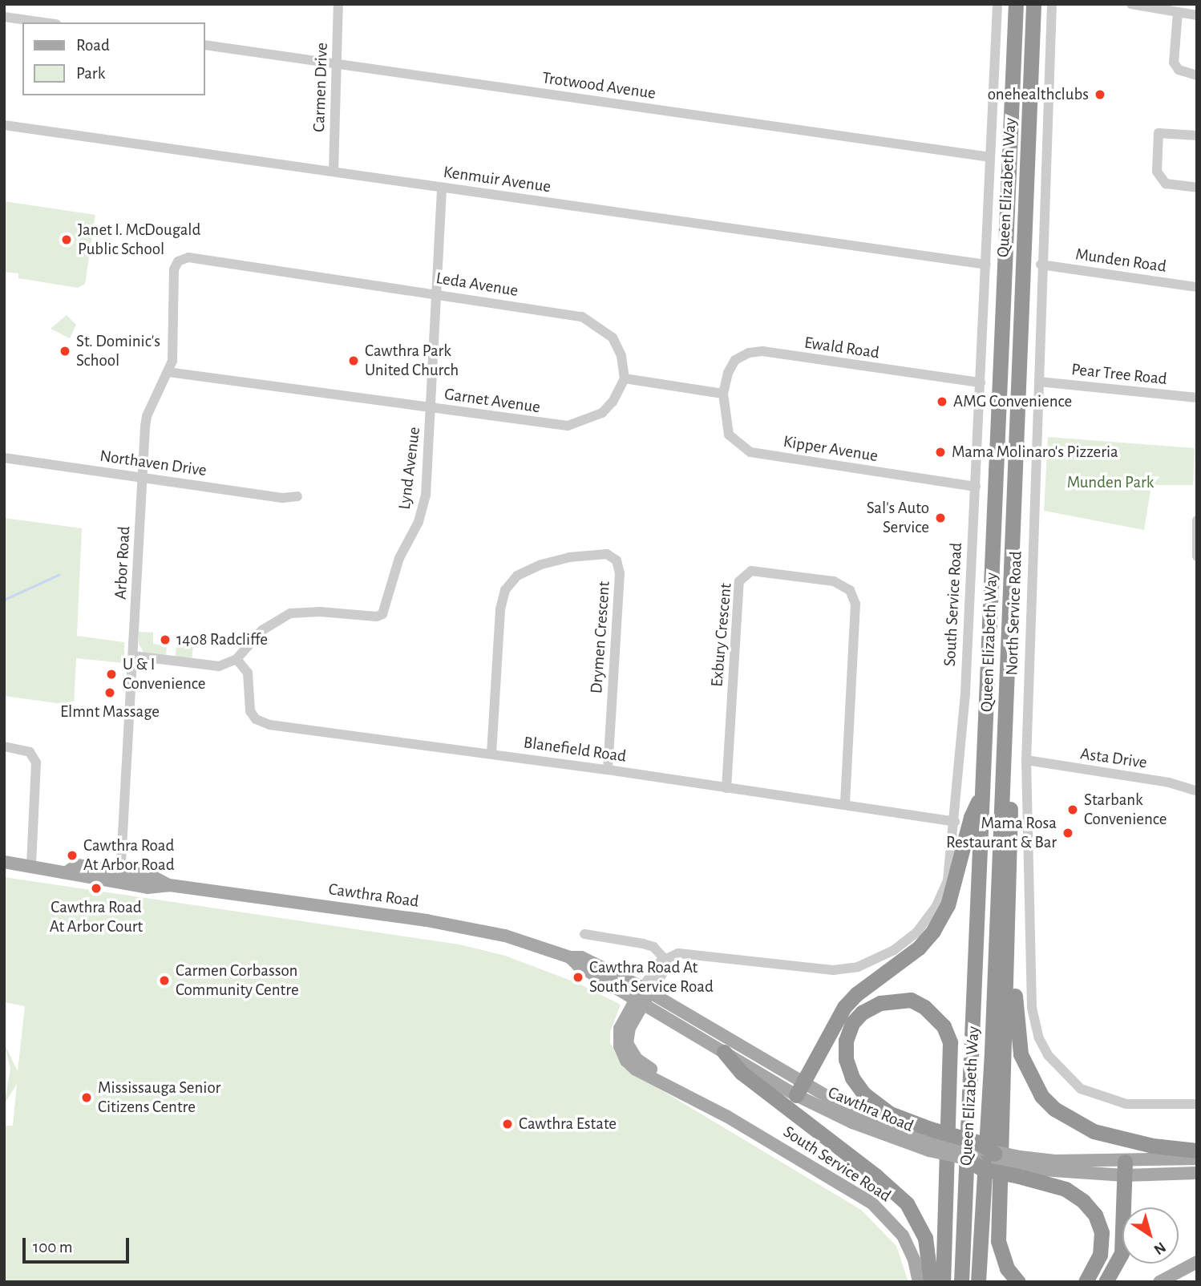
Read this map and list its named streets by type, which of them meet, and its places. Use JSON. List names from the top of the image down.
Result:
{
  "streets": {
    "highway": ["Queen Elizabeth Way"],
    "main road": ["South Service Road", "Cawthra Road"],
    "street": [
      "Trotwood Avenue",
      "Carmen Drive",
      "Kenmuir Avenue",
      "Munden Road",
      "Leda Avenue",
      "Ewald Road",
      "Pear Tree Road",
      "Garnet Avenue",
      "Kipper Avenue",
      "Northaven Drive",
      "Lynd Avenue",
      "Arbor Road",
      "North Service Road",
      "Exbury Crescent",
      "Drymen Crescent",
      "Blanefield Road",
      "Asta Drive"
    ]
  },
  "crossings": [
    ["Trotwood Avenue", "Carmen Drive"],
    ["Trotwood Avenue", "South Service Road"],
    ["Carmen Drive", "Kenmuir Avenue"],
    ["Kenmuir Avenue", "Lynd Avenue"],
    ["Kenmuir Avenue", "South Service Road"],
    ["Munden Road", "North Service Road"],
    ["Leda Avenue", "Garnet Avenue"],
    ["Leda Avenue", "Lynd Avenue"],
    ["Leda Avenue", "Arbor Road"],
    ["Ewald Road", "Kipper Avenue"],
    ["Ewald Road", "South Service Road"],
    ["Pear Tree Road", "North Service Road"],
    ["Garnet Avenue", "Lynd Avenue"],
    ["Garnet Avenue", "Arbor Road"],
    ["Kipper Avenue", "South Service Road"],
    ["Northaven Drive", "Arbor Road"],
    ["Lynd Avenue", "Blanefield Road"],
    ["Arbor Road", "Cawthra Road"],
    ["South Service Road", "Blanefield Road"],
    ["South Service Road", "Cawthra Road"],
    ["North Service Road", "Asta Drive"],
    ["Exbury Crescent", "Blanefield Road"],
    ["Drymen Crescent", "Blanefield Road"]
  ],
  "parks": ["Munden Park"],
  "places": [
    "onehealthclubs",
    "Janet I. McDougald Public School",
    "St. Dominic's School",
    "Cawthra Park United Church",
    "AMG Convenience",
    "Mama Molinaro's Pizzeria",
    "Sal's Auto Service",
    "1408 Radcliffe",
    "U & I Convenience",
    "Elmnt Massage",
    "Starbank Convenience",
    "Mama Rosa Restaurant & Bar",
    "Cawthra Road At Arbor Road",
    "Cawthra Road At Arbor Court",
    "Cawthra Road At South Service Road",
    "Carmen Corbasson Community Centre",
    "Mississauga Senior Citizens Centre",
    "Cawthra Estate"
  ],
  "legend": ["Road", "Park"],
  "scale_bar": "100 m",
  "north": "bottom right"
}
